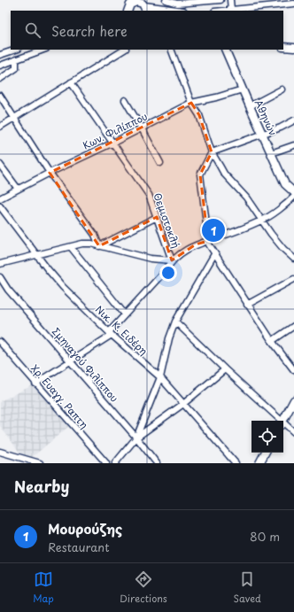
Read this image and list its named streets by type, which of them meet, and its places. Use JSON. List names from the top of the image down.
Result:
{
  "streets": {
    "main road": ["Αθηνών"],
    "street": [
      "Κων. Φιλίππου",
      "Θεμιστοκλή",
      "Νικ. Κ. Ειδέρη",
      "Σμηναγού Φιλίππου",
      "Χρ. Ευαγγ. Ραπτη"
    ]
  },
  "crossings": [
    ["Αθηνών", "Κων. Φιλίππου"],
    ["Κων. Φιλίππου", "Θεμιστοκλή"]
  ],
  "page": {
    "search": "Search here",
    "pins": "1",
    "heading": "Nearby",
    "list": [
      {
        "mark": "1",
        "name": "Μουρούζης",
        "note": "Restaurant",
        "value": "80 m"
      }
    ],
    "nav": ["Map", "Directions", "Saved"]
  }
}
